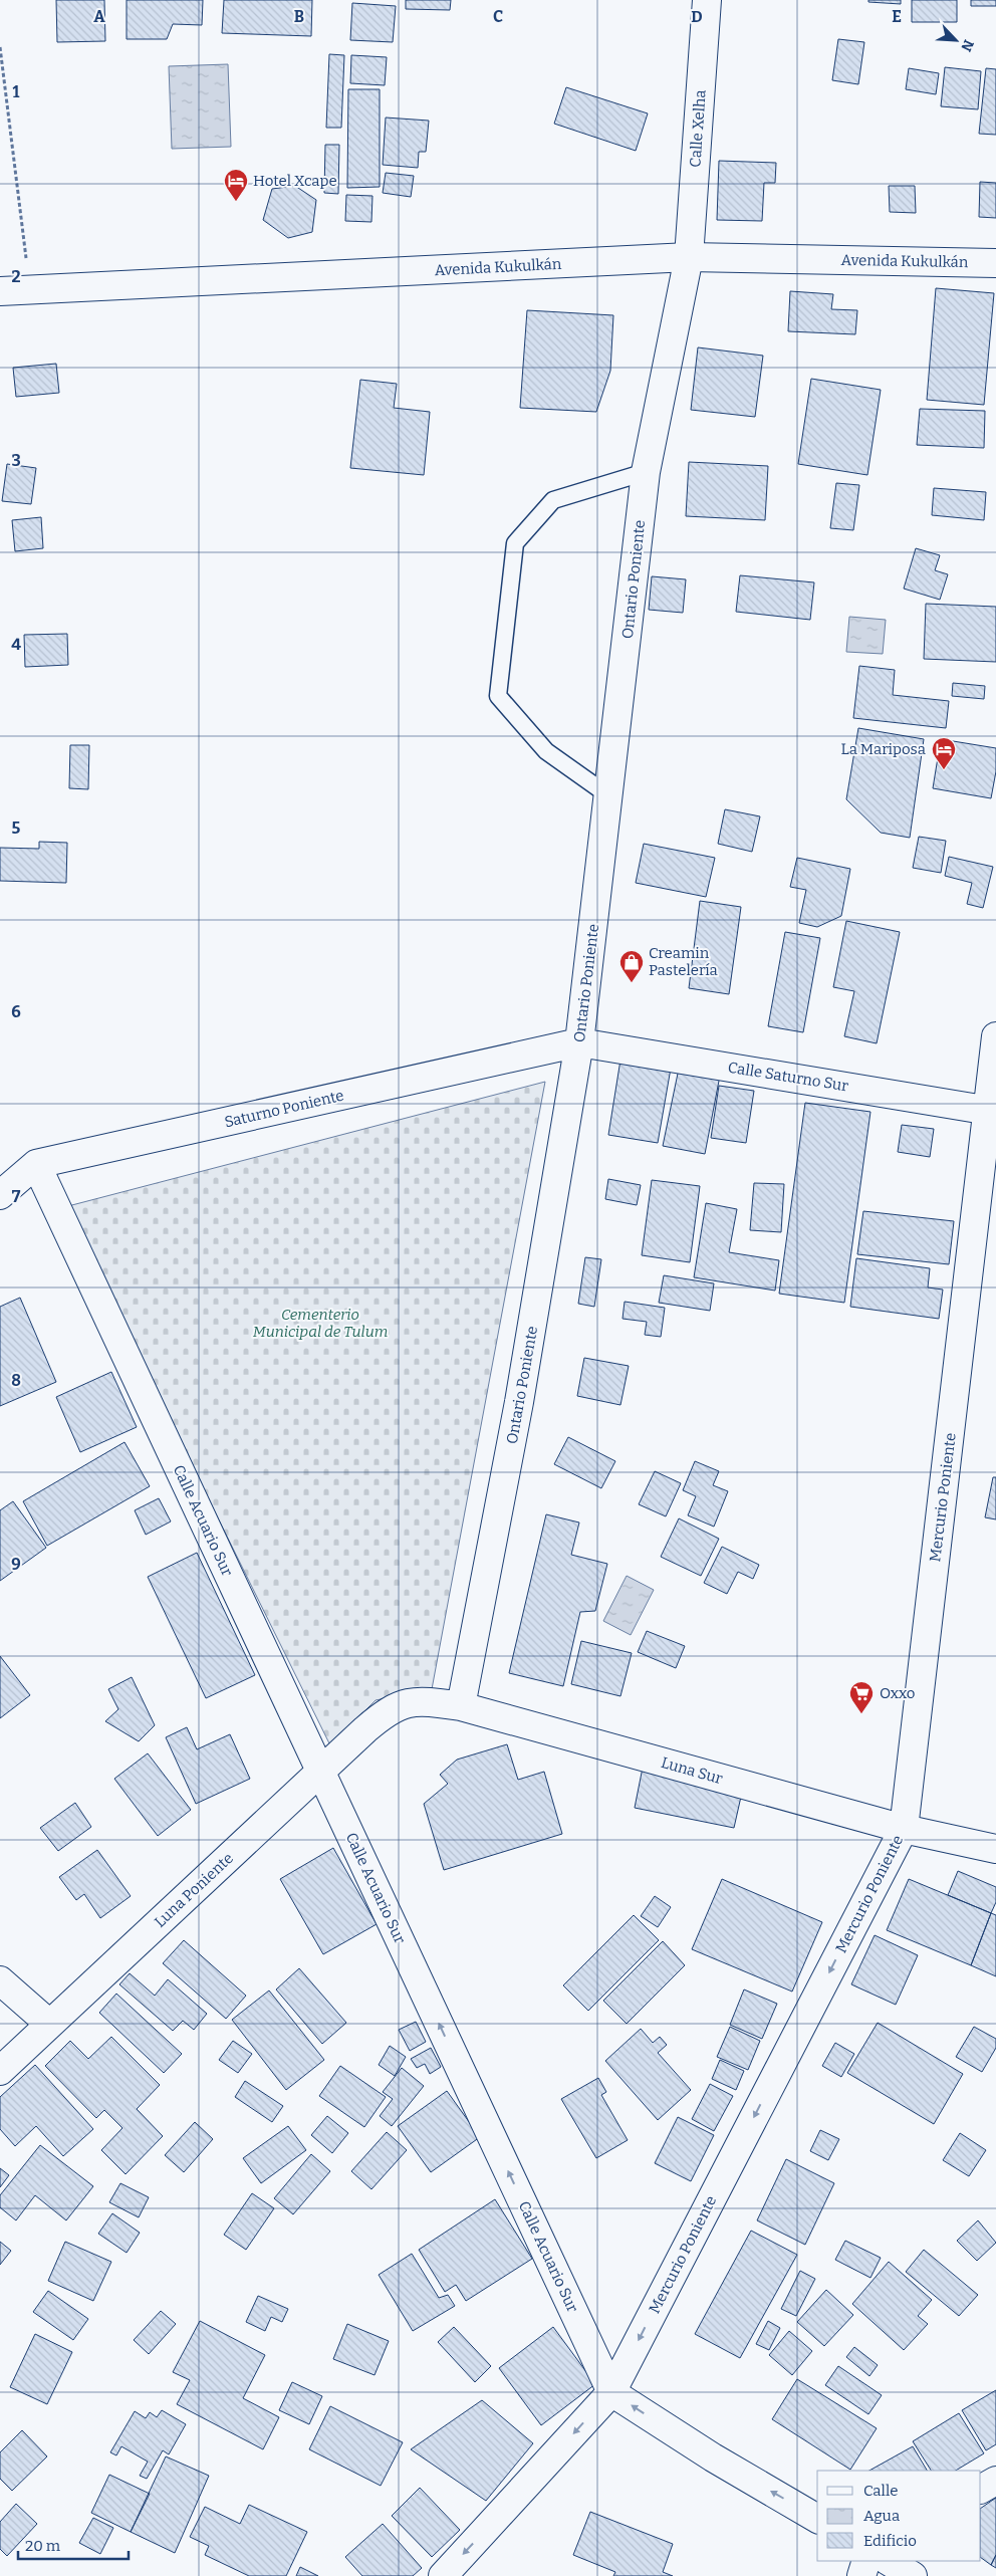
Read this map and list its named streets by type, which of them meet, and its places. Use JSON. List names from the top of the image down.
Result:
{
  "streets": {
    "street": [
      "Calle Xelha",
      "Avenida Kukulkán",
      "Ontario Poniente",
      "Calle Saturno Sur",
      "Saturno Poniente",
      "Mercurio Poniente",
      "Calle Acuario Sur",
      "Luna Sur",
      "Luna Poniente"
    ]
  },
  "crossings": [
    ["Calle Xelha", "Avenida Kukulkán"],
    ["Calle Xelha", "Ontario Poniente"],
    ["Avenida Kukulkán", "Ontario Poniente"],
    ["Ontario Poniente", "Calle Saturno Sur"],
    ["Ontario Poniente", "Saturno Poniente"],
    ["Ontario Poniente", "Luna Sur"],
    ["Calle Saturno Sur", "Saturno Poniente"],
    ["Calle Saturno Sur", "Mercurio Poniente"],
    ["Saturno Poniente", "Calle Acuario Sur"],
    ["Mercurio Poniente", "Calle Acuario Sur"],
    ["Mercurio Poniente", "Luna Sur"],
    ["Calle Acuario Sur", "Luna Poniente"],
    ["Luna Sur", "Luna Poniente"]
  ],
  "one_way": ["Mercurio Poniente", "Calle Acuario Sur"],
  "parks": ["Cementerio Municipal de Tulum"],
  "places": {
    "hotel": ["Hotel Xcape", "La Mariposa"],
    "shop": ["Creamin Pastelería"],
    "supermarket": ["Oxxo"]
  },
  "legend": ["Calle", "Agua", "Edificio"],
  "scale_bar": "20 m",
  "north": "bottom right",
  "grid": {
    "columns": [
      "A",
      "B",
      "C",
      "D",
      "E"
    ],
    "rows": [
      "1",
      "2",
      "3",
      "4",
      "5",
      "6",
      "7",
      "8",
      "9"
    ]
  }
}
